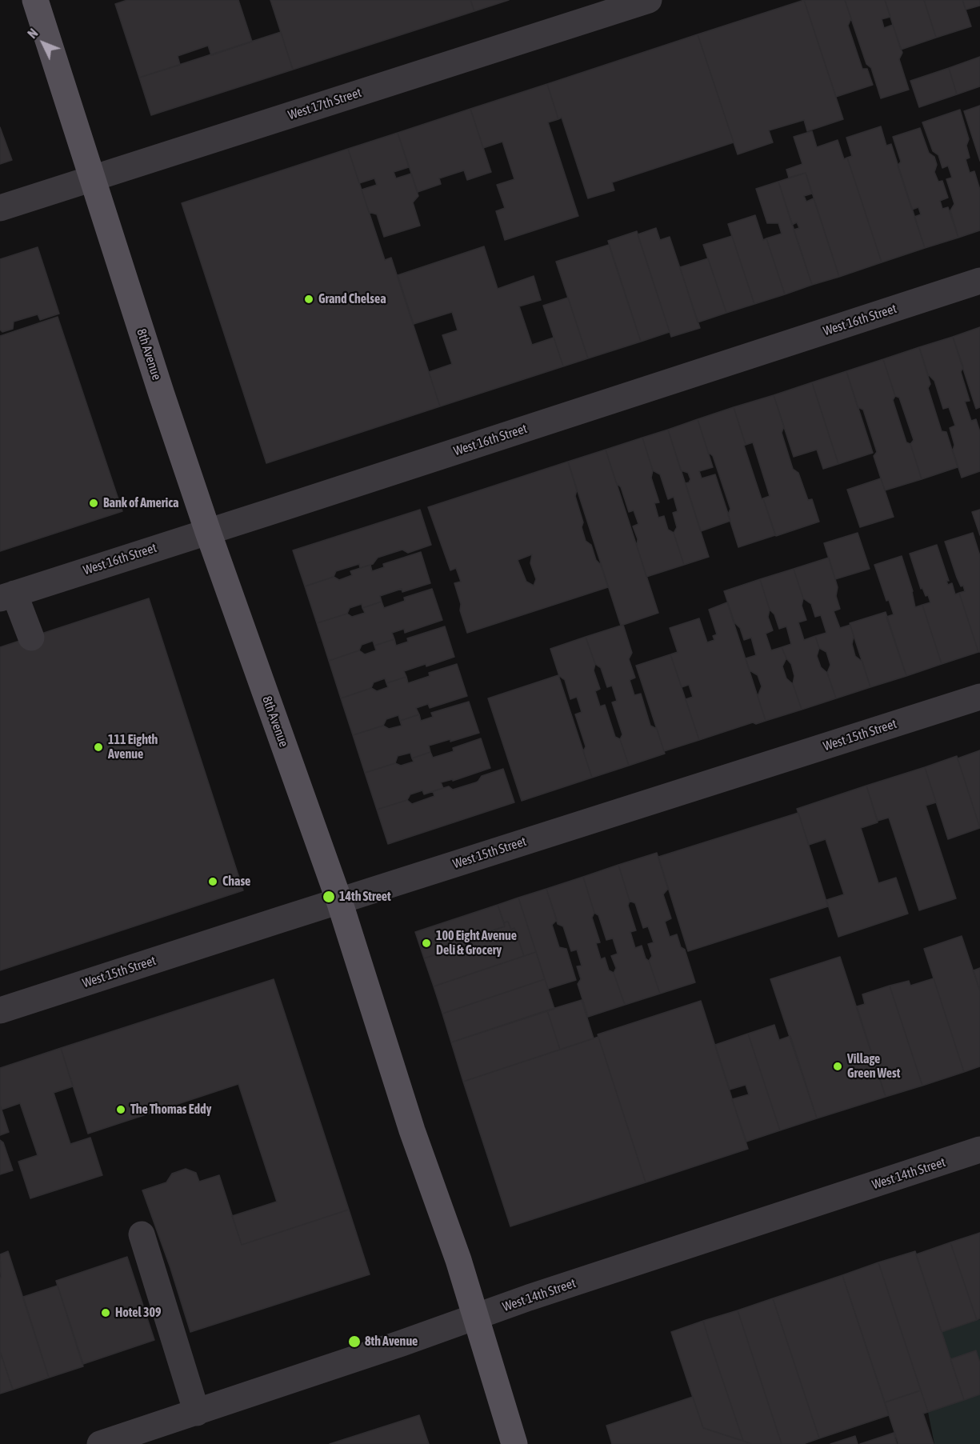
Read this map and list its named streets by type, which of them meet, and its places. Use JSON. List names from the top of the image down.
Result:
{
  "streets": {
    "main road": ["8th Avenue"],
    "street": [
      "West 17th Street",
      "West 16th Street",
      "West 15th Street",
      "West 14th Street"
    ]
  },
  "crossings": [
    ["West 17th Street", "8th Avenue"],
    ["West 16th Street", "8th Avenue"],
    ["8th Avenue", "West 15th Street"],
    ["8th Avenue", "West 14th Street"]
  ],
  "places": [
    "Grand Chelsea",
    "Bank of America",
    "111 Eighth Avenue",
    "Chase",
    "14th Street",
    "100 Eight Avenue Deli & Grocery",
    "Village Green West",
    "The Thomas Eddy",
    "Hotel 309",
    "8th Avenue"
  ],
  "north": "top left"
}
